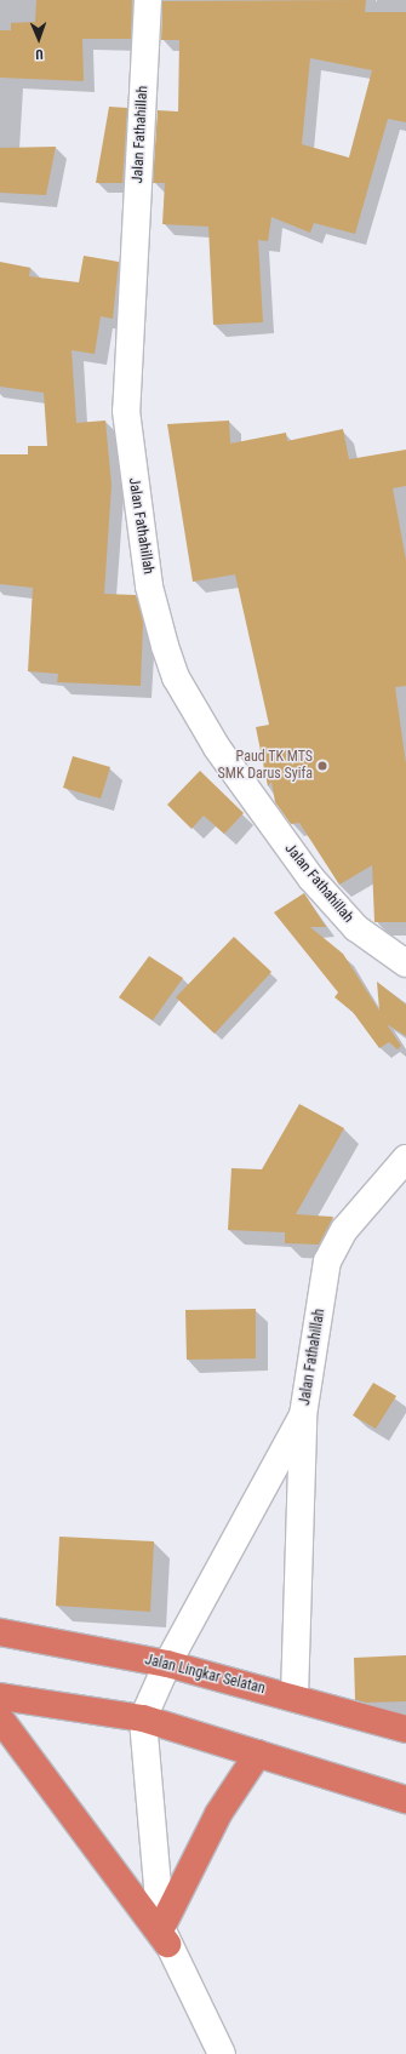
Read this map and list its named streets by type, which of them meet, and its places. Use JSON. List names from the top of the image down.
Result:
{
  "streets": {
    "highway": ["Jalan Lingkar Selatan"],
    "street": ["Jalan Fathahillah"]
  },
  "crossings": [
    ["Jalan Fathahillah", "Jalan Lingkar Selatan"]
  ],
  "places": ["Paud TK MTS SMK Darus Syifa"],
  "north": "bottom"
}
